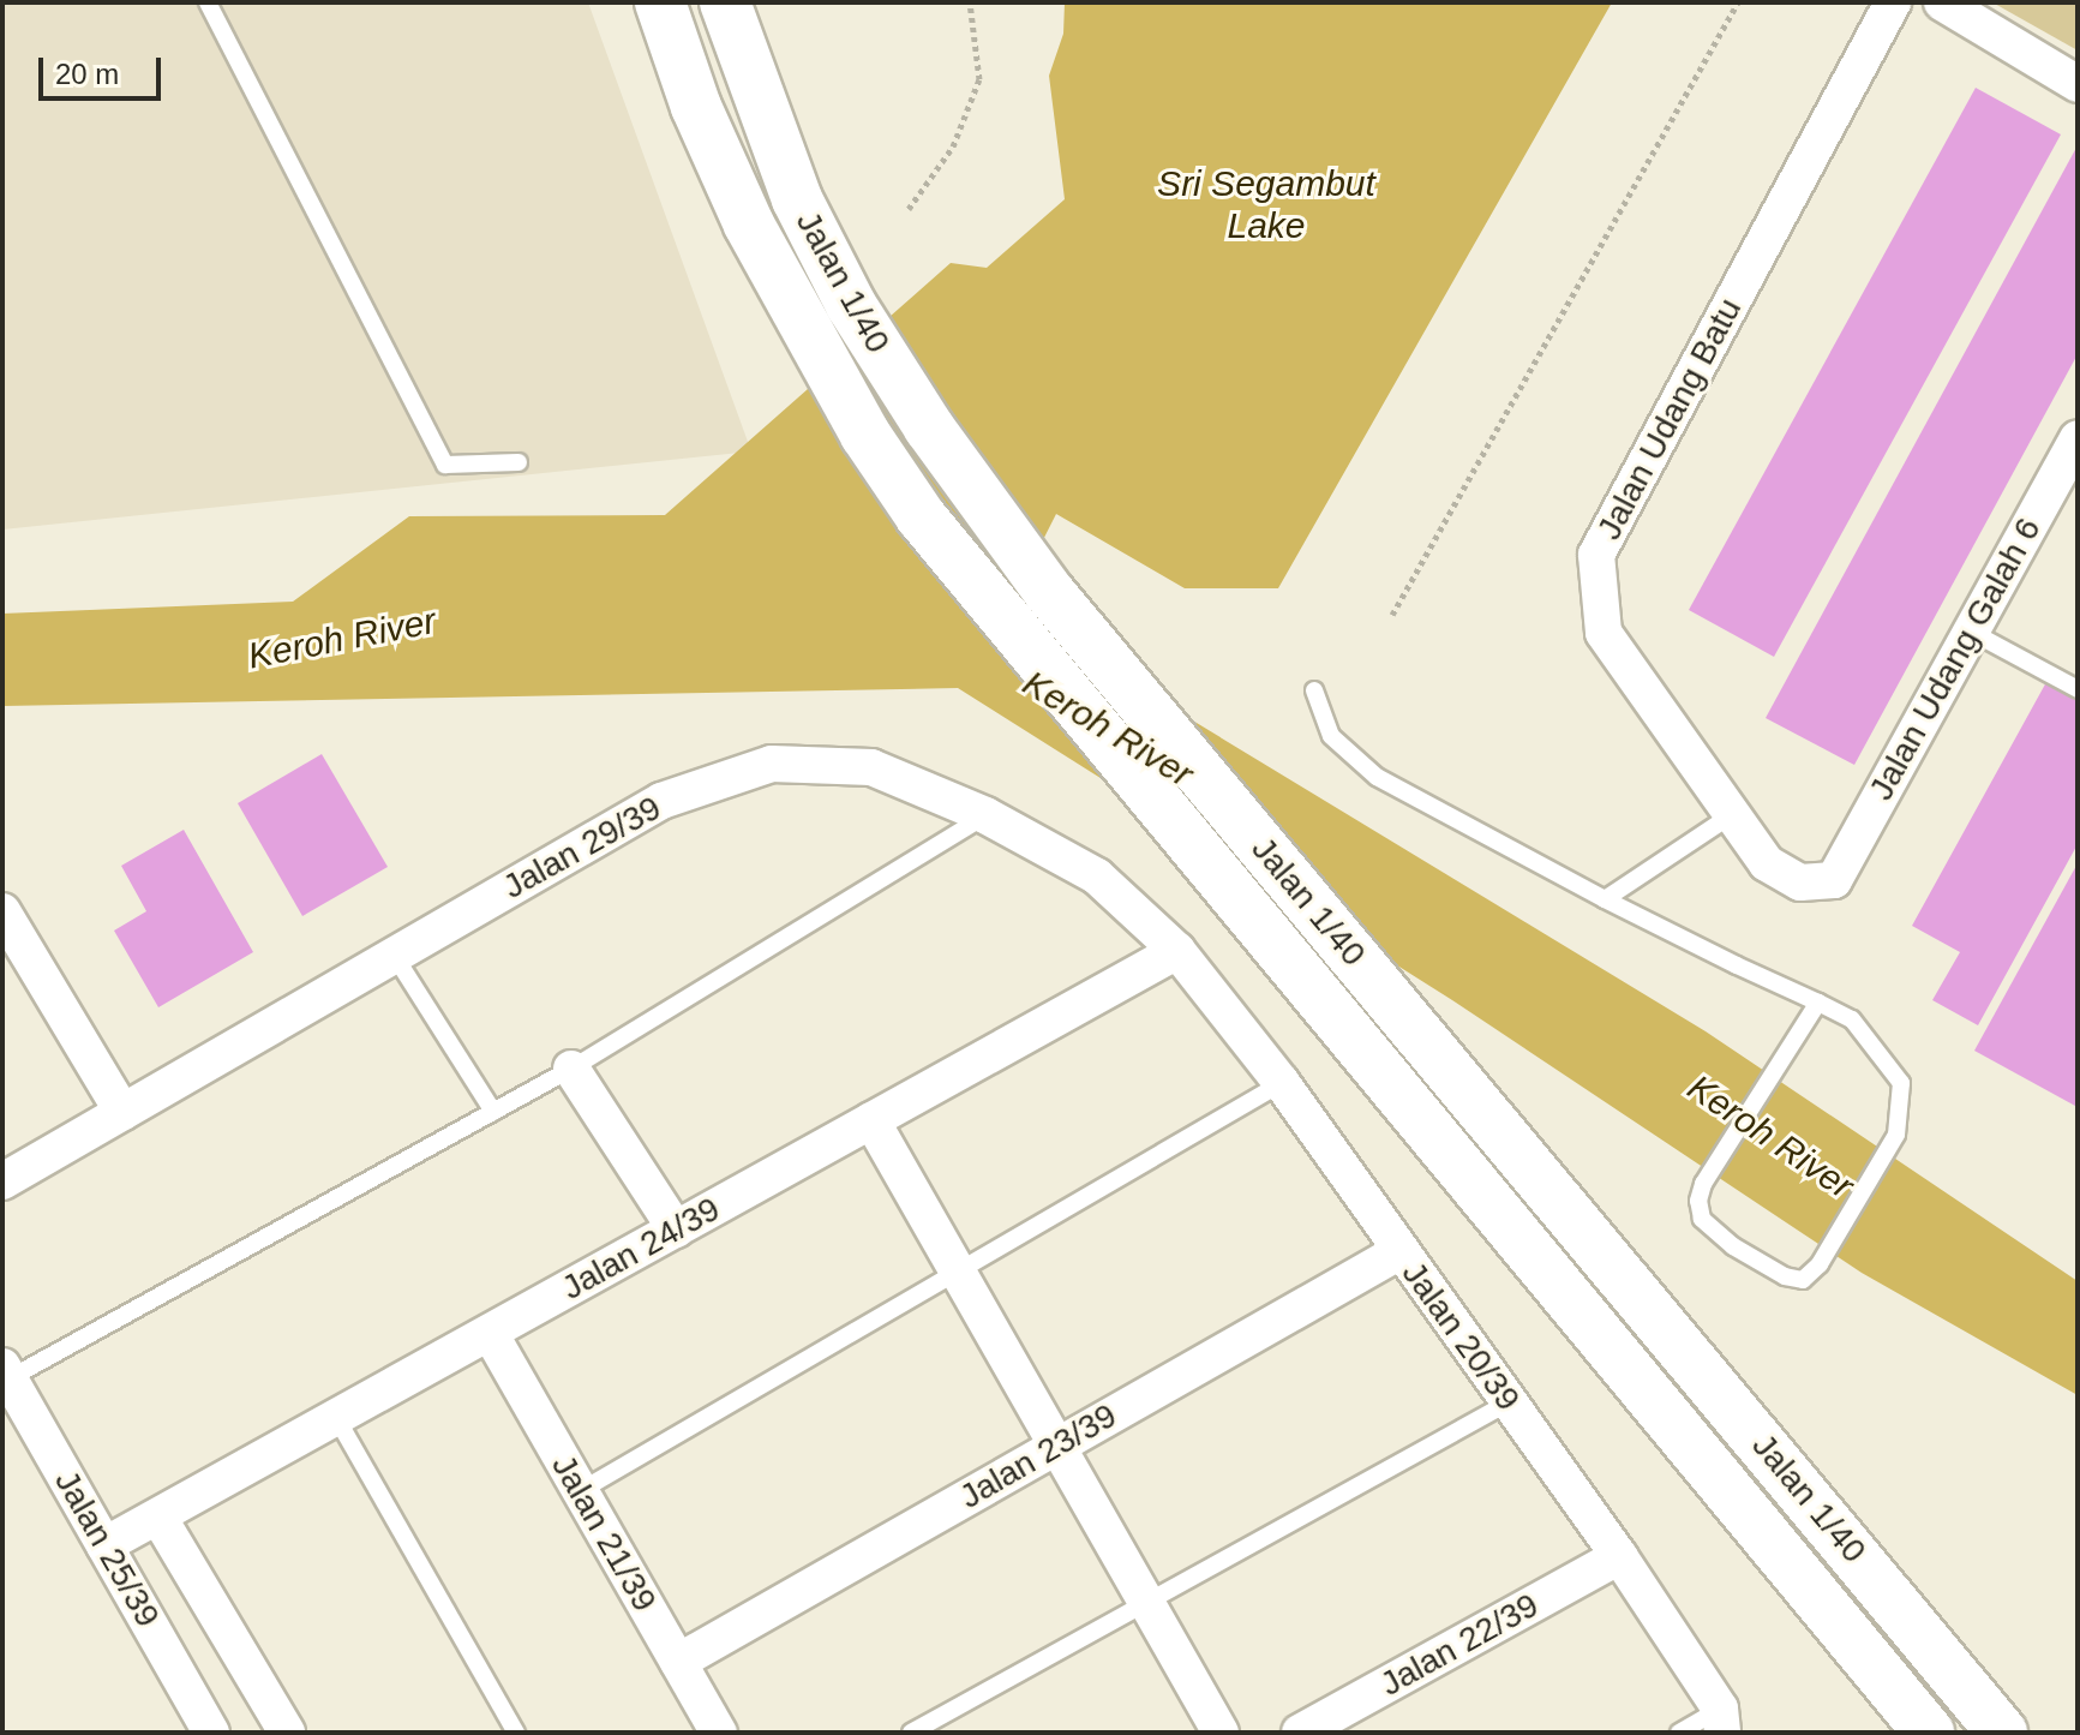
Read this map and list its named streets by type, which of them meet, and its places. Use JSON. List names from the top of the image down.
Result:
{
  "streets": {
    "main road": ["Jalan 1/40"],
    "street": [
      "Jalan Udang Batu",
      "Jalan Udang Galah 6",
      "Jalan 29/39",
      "Jalan 24/39",
      "Jalan 20/39",
      "Jalan 23/39",
      "Jalan 21/39",
      "Jalan 25/39",
      "Jalan 22/39"
    ]
  },
  "crossings": [
    ["Jalan Udang Batu", "Jalan Udang Galah 6"],
    ["Jalan 29/39", "Jalan 24/39"],
    ["Jalan 29/39", "Jalan 20/39"],
    ["Jalan 24/39", "Jalan 20/39"],
    ["Jalan 24/39", "Jalan 21/39"],
    ["Jalan 24/39", "Jalan 25/39"],
    ["Jalan 20/39", "Jalan 23/39"],
    ["Jalan 20/39", "Jalan 22/39"],
    ["Jalan 23/39", "Jalan 21/39"]
  ],
  "water": ["Sri Segambut Lake", "Keroh River"],
  "scale_bar": "20 m"
}
